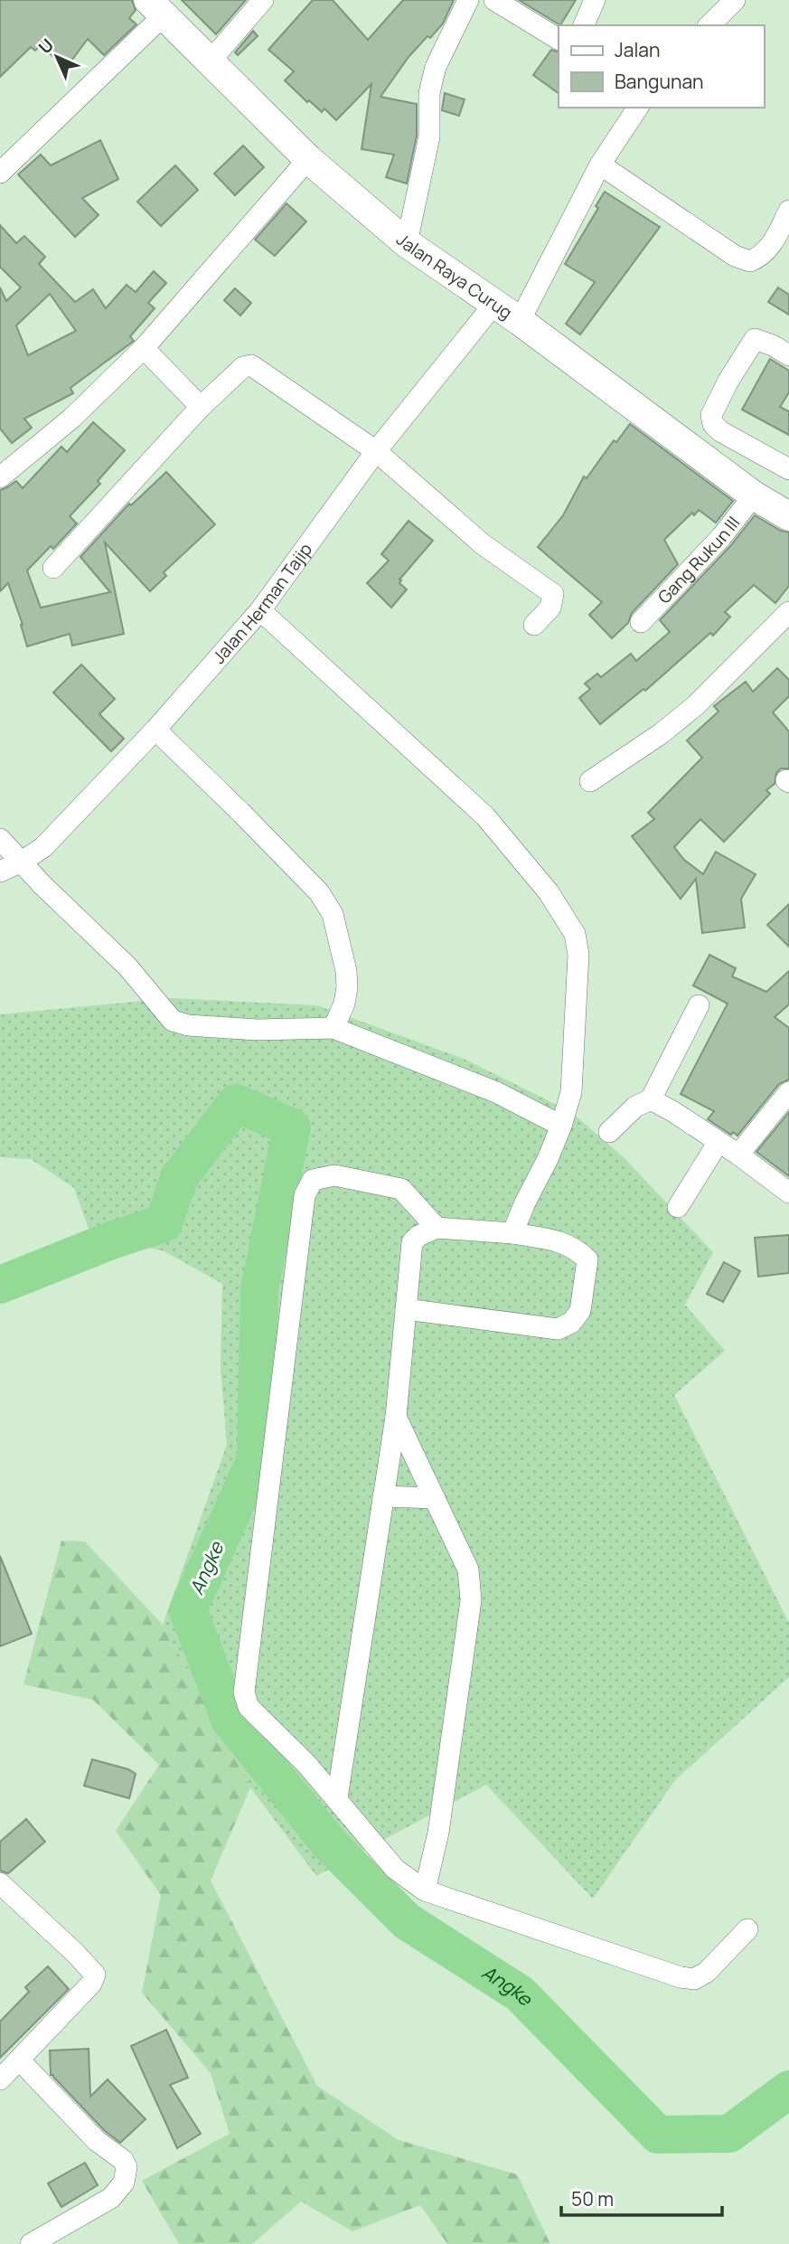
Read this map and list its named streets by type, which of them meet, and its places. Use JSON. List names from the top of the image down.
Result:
{
  "streets": {
    "main road": ["Jalan Raya Curug"],
    "street": ["Gang Rukun III", "Jalan Herman Tajip"]
  },
  "crossings": [
    ["Jalan Raya Curug", "Gang Rukun III"],
    ["Jalan Raya Curug", "Jalan Herman Tajip"]
  ],
  "water": ["Angke"],
  "legend": ["Jalan", "Bangunan"],
  "scale_bar": "50 m",
  "north": "top left"
}
